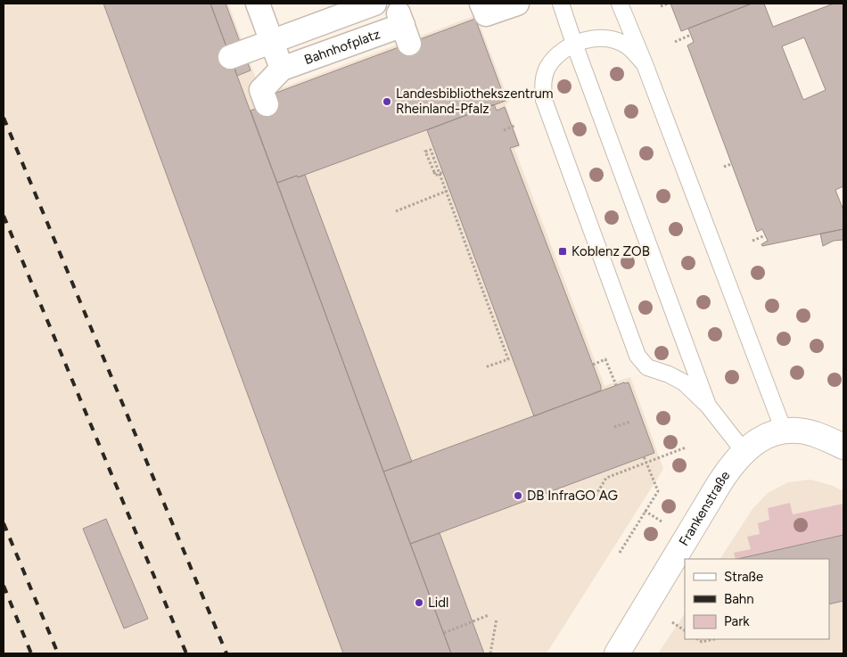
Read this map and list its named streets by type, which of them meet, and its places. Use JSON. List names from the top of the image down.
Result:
{
  "streets": {
    "street": ["Bahnhofplatz", "Frankenstraße"]
  },
  "places": {
    "other": ["Landesbibliothekszentrum Rheinland-Pfalz", "DB InfraGO AG", "Lidl"],
    "transit": ["Koblenz ZOB"]
  },
  "legend": ["Straße", "Bahn", "Park"]
}
